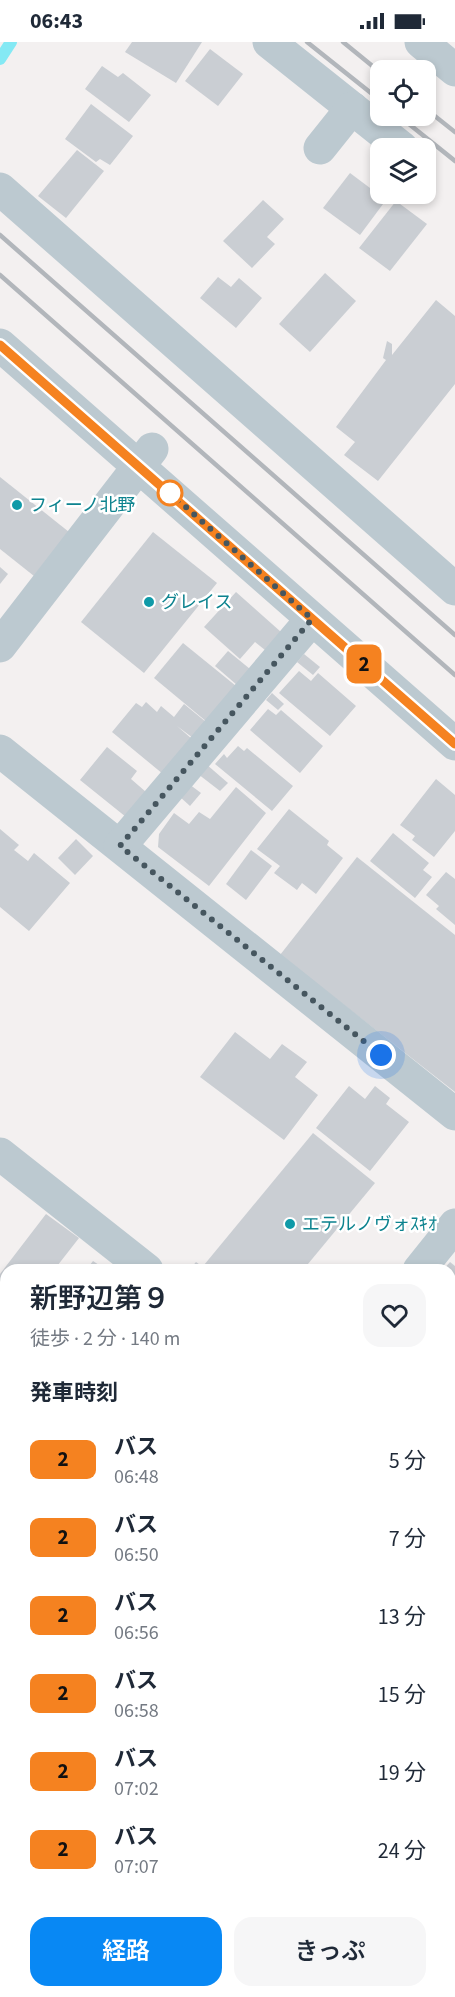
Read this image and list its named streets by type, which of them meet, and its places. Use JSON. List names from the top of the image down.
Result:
{
  "places": ["フィーノ北野", "グレイス", "エテルノヴォｽｷｵ"],
  "lines": ["bus line 2"],
  "page": {
    "status": "06:43",
    "on_map": "2",
    "heading": [
      ["新野辺第９", "徒歩 · 2 分 · 140 m"],
      "発車時刻"
    ],
    "list": [
      {
        "mark": "2",
        "name": "バス",
        "note": "06:48",
        "value": "5 分"
      },
      {
        "mark": "2",
        "name": "バス",
        "note": "06:50",
        "value": "7 分"
      },
      {
        "mark": "2",
        "name": "バス",
        "note": "06:56",
        "value": "13 分"
      },
      {
        "mark": "2",
        "name": "バス",
        "note": "06:58",
        "value": "15 分"
      },
      {
        "mark": "2",
        "name": "バス",
        "note": "07:02",
        "value": "19 分"
      },
      {
        "mark": "2",
        "name": "バス",
        "note": "07:07",
        "value": "24 分"
      }
    ],
    "buttons": ["経路", "きっぷ"]
  }
}
